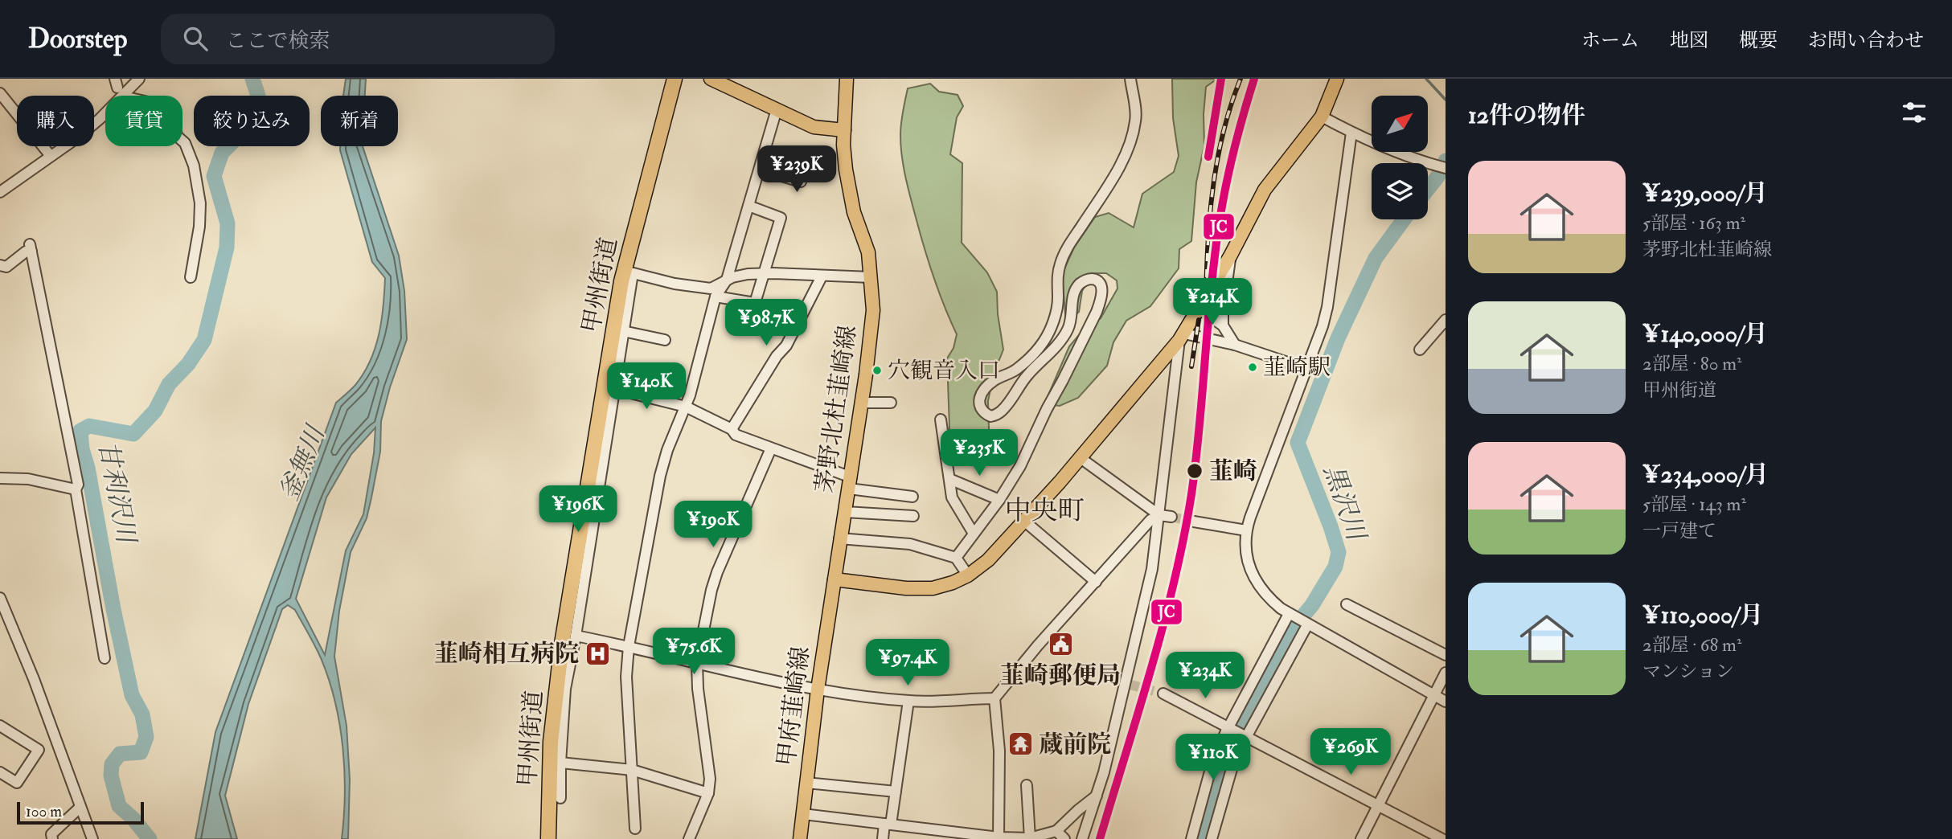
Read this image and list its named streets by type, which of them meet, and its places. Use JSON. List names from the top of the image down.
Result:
{
  "streets": {
    "highway": ["甲州街道"],
    "main road": ["茅野北杜韮崎線", "甲府韮崎線"]
  },
  "crossings": [
    ["茅野北杜韮崎線", "甲府韮崎線"]
  ],
  "districts": ["中央町"],
  "water": ["釜無川", "甘利沢川", "黒沢川"],
  "places": {
    "other": ["韮崎駅", "穴観音入口", "韮崎"],
    "public building": ["韮崎郵便局"],
    "hospital": ["韮崎相互病院"],
    "temple": ["蔵前院"]
  },
  "lines": ["transit line JC"],
  "scale_bar": "100 m",
  "north": "top right",
  "page": {
    "header": "Doorstep",
    "search": "ここで検索",
    "nav": [
      "ホーム",
      "地図",
      "概要",
      "お問い合わせ"
    ],
    "heading": "12件の物件",
    "chip": [
      "購入",
      "賃貸",
      "絞り込み",
      "新着"
    ],
    "price": [
      "¥239K",
      "¥214K",
      "¥98.7K",
      "¥140K",
      "¥235K",
      "¥196K",
      "¥190K",
      "¥75.6K",
      "¥97.4K",
      "¥234K",
      "¥269K",
      "¥110K"
    ],
    "list": [
      {
        "name": "¥239,000/月",
        "note": "5部屋 · 163 m² · 茅野北杜韮崎線"
      },
      {
        "name": "¥140,000/月",
        "note": "2部屋 · 80 m² · 甲州街道"
      },
      {
        "name": "¥234,000/月",
        "note": "5部屋 · 143 m² · 一戸建て"
      },
      {
        "name": "¥110,000/月",
        "note": "2部屋 · 68 m² · マンション"
      }
    ],
    "scale": "100 m"
  }
}
